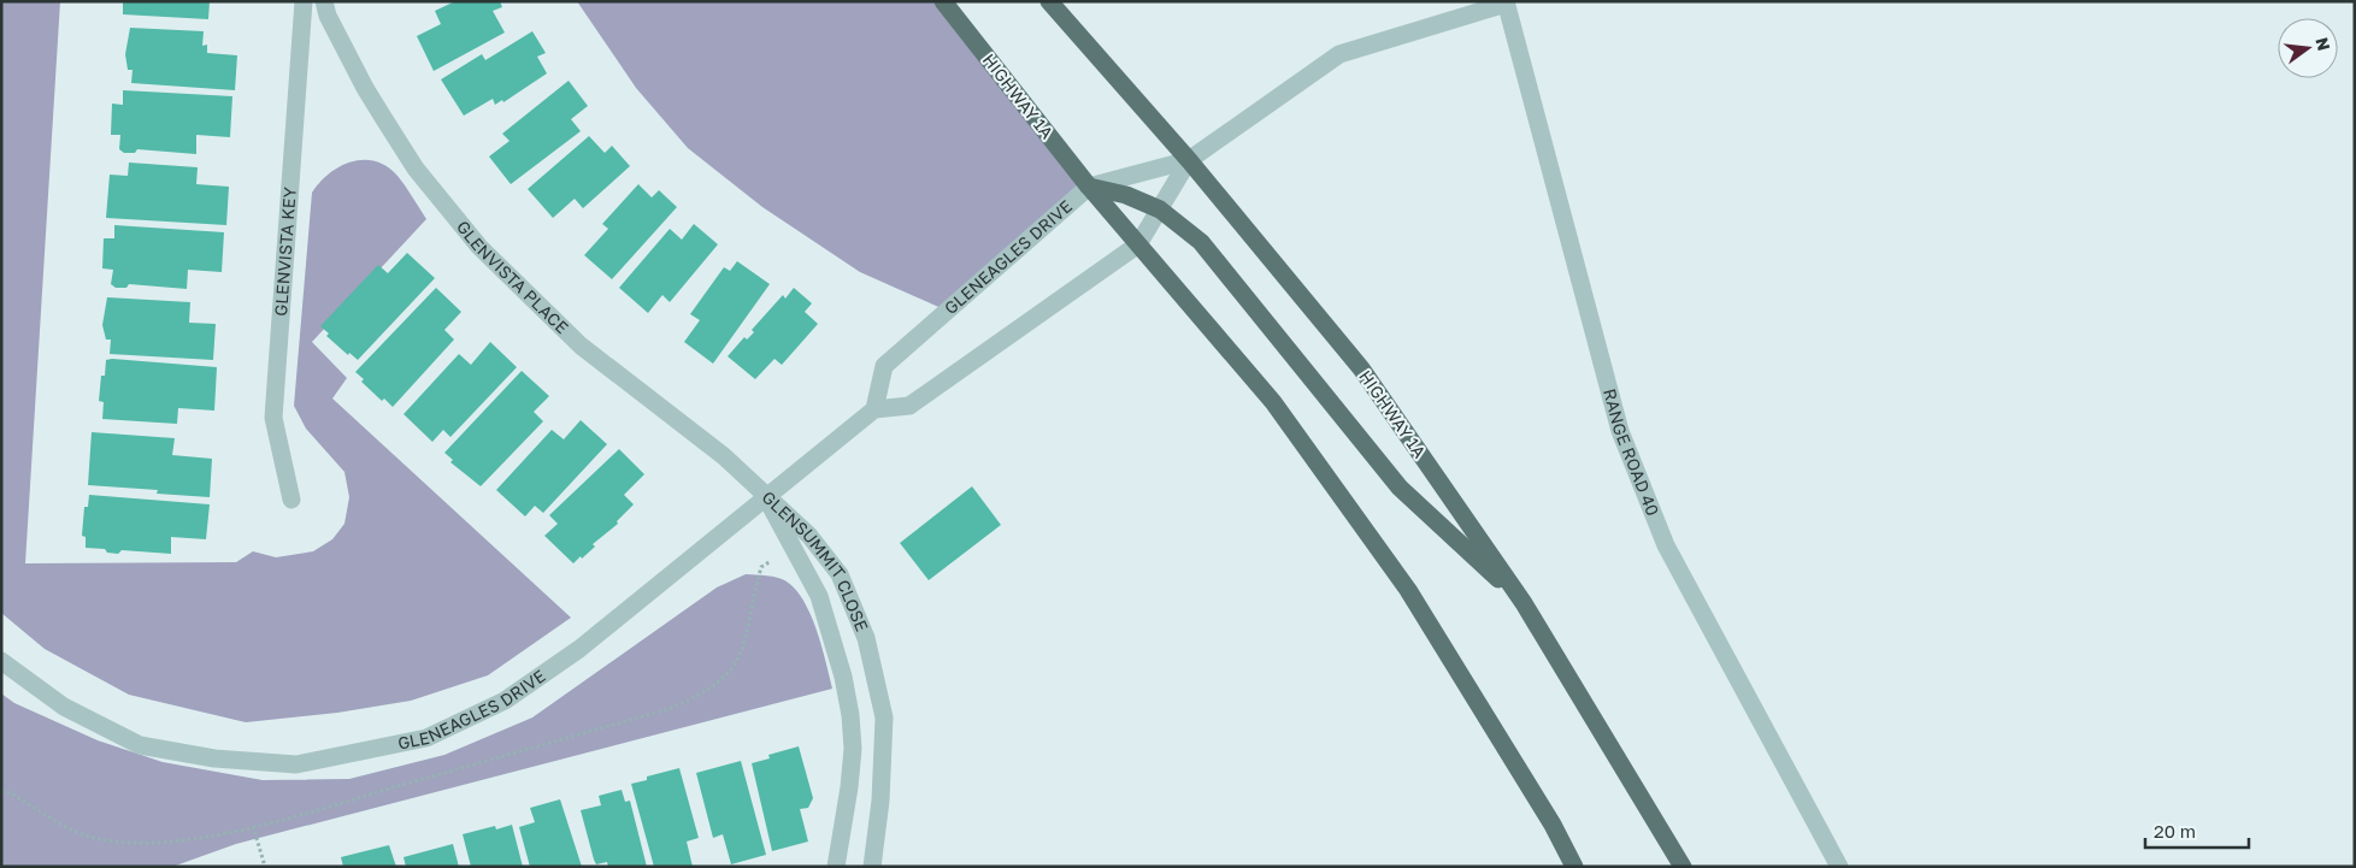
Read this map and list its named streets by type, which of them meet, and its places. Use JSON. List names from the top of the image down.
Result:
{
  "streets": {
    "main road": ["HIGHWAY 1A"],
    "street": [
      "GLENVISTA KEY",
      "GLENEAGLES DRIVE",
      "GLENVISTA PLACE",
      "RANGE ROAD 40",
      "GLENSUMMIT CLOSE"
    ]
  },
  "crossings": [
    ["HIGHWAY 1A", "GLENEAGLES DRIVE"],
    ["GLENEAGLES DRIVE", "GLENVISTA PLACE"],
    ["GLENEAGLES DRIVE", "RANGE ROAD 40"],
    ["GLENEAGLES DRIVE", "GLENSUMMIT CLOSE"],
    ["GLENVISTA PLACE", "GLENSUMMIT CLOSE"]
  ],
  "scale_bar": "20 m",
  "north": "right"
}
